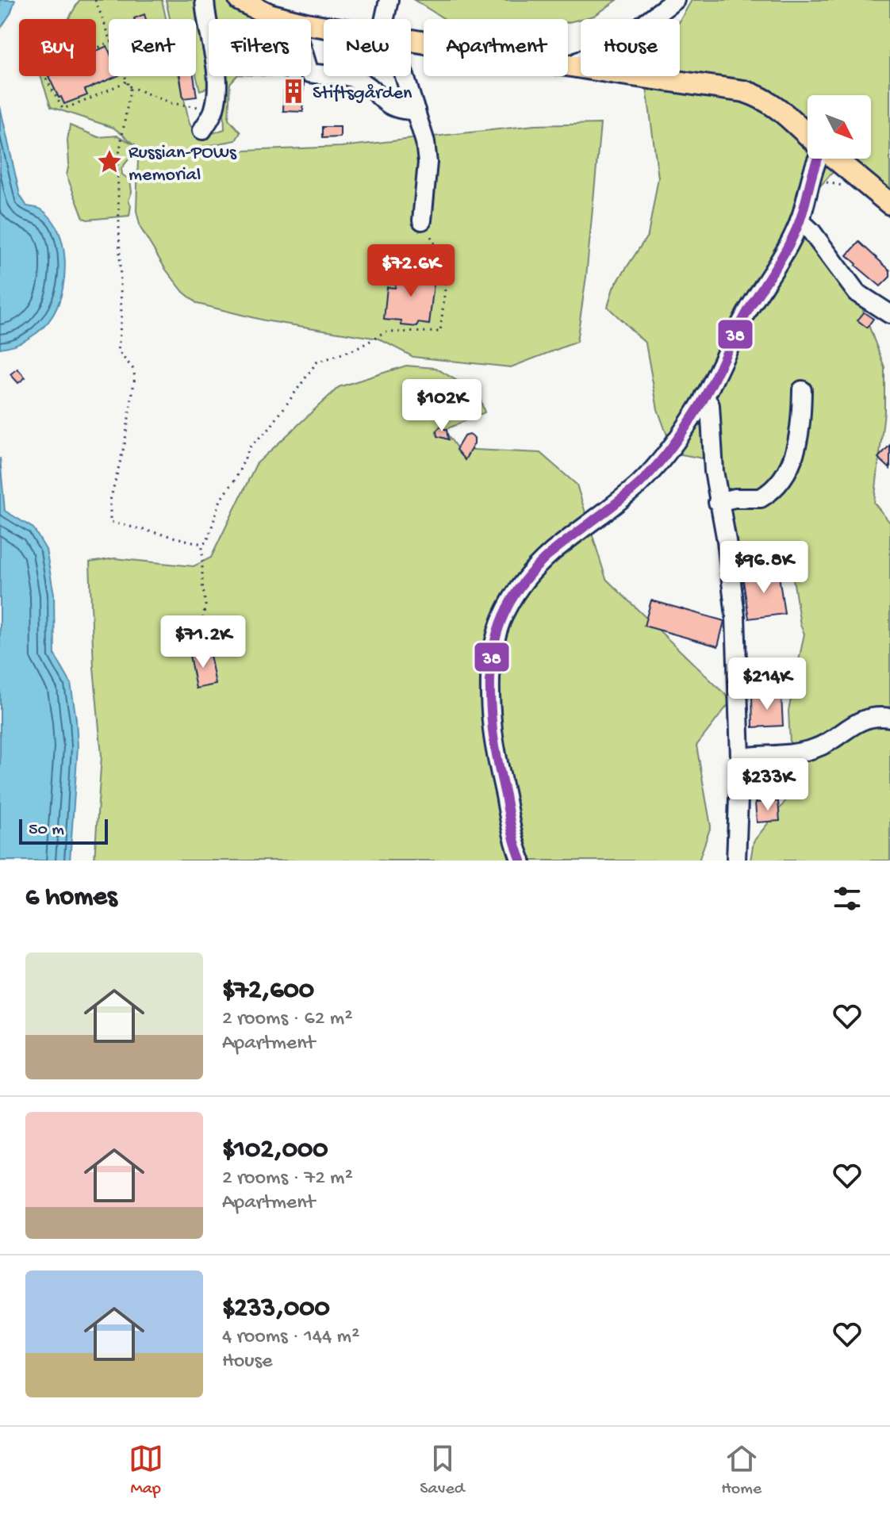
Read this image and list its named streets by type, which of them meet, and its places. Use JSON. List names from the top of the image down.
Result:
{
  "places": {
    "building": ["Stiftsgården"],
    "place": ["Russian-POWs memorial"]
  },
  "lines": ["transit line 38"],
  "scale_bar": "50 m",
  "north": "bottom right",
  "page": {
    "chip": [
      "Buy",
      "Rent",
      "Filters",
      "New",
      "Apartment",
      "House"
    ],
    "price": [
      "$72.6K",
      "$102K",
      "$96.8K",
      "$71.2K",
      "$214K",
      "$233K"
    ],
    "scale": "50 m",
    "heading": "6 homes",
    "list": [
      {
        "name": "$72,600",
        "note": "2 rooms · 62 m² · Apartment"
      },
      {
        "name": "$102,000",
        "note": "2 rooms · 72 m² · Apartment"
      },
      {
        "name": "$233,000",
        "note": "4 rooms · 144 m² · House"
      }
    ],
    "tabs": ["Map", "Saved", "Home"]
  }
}
